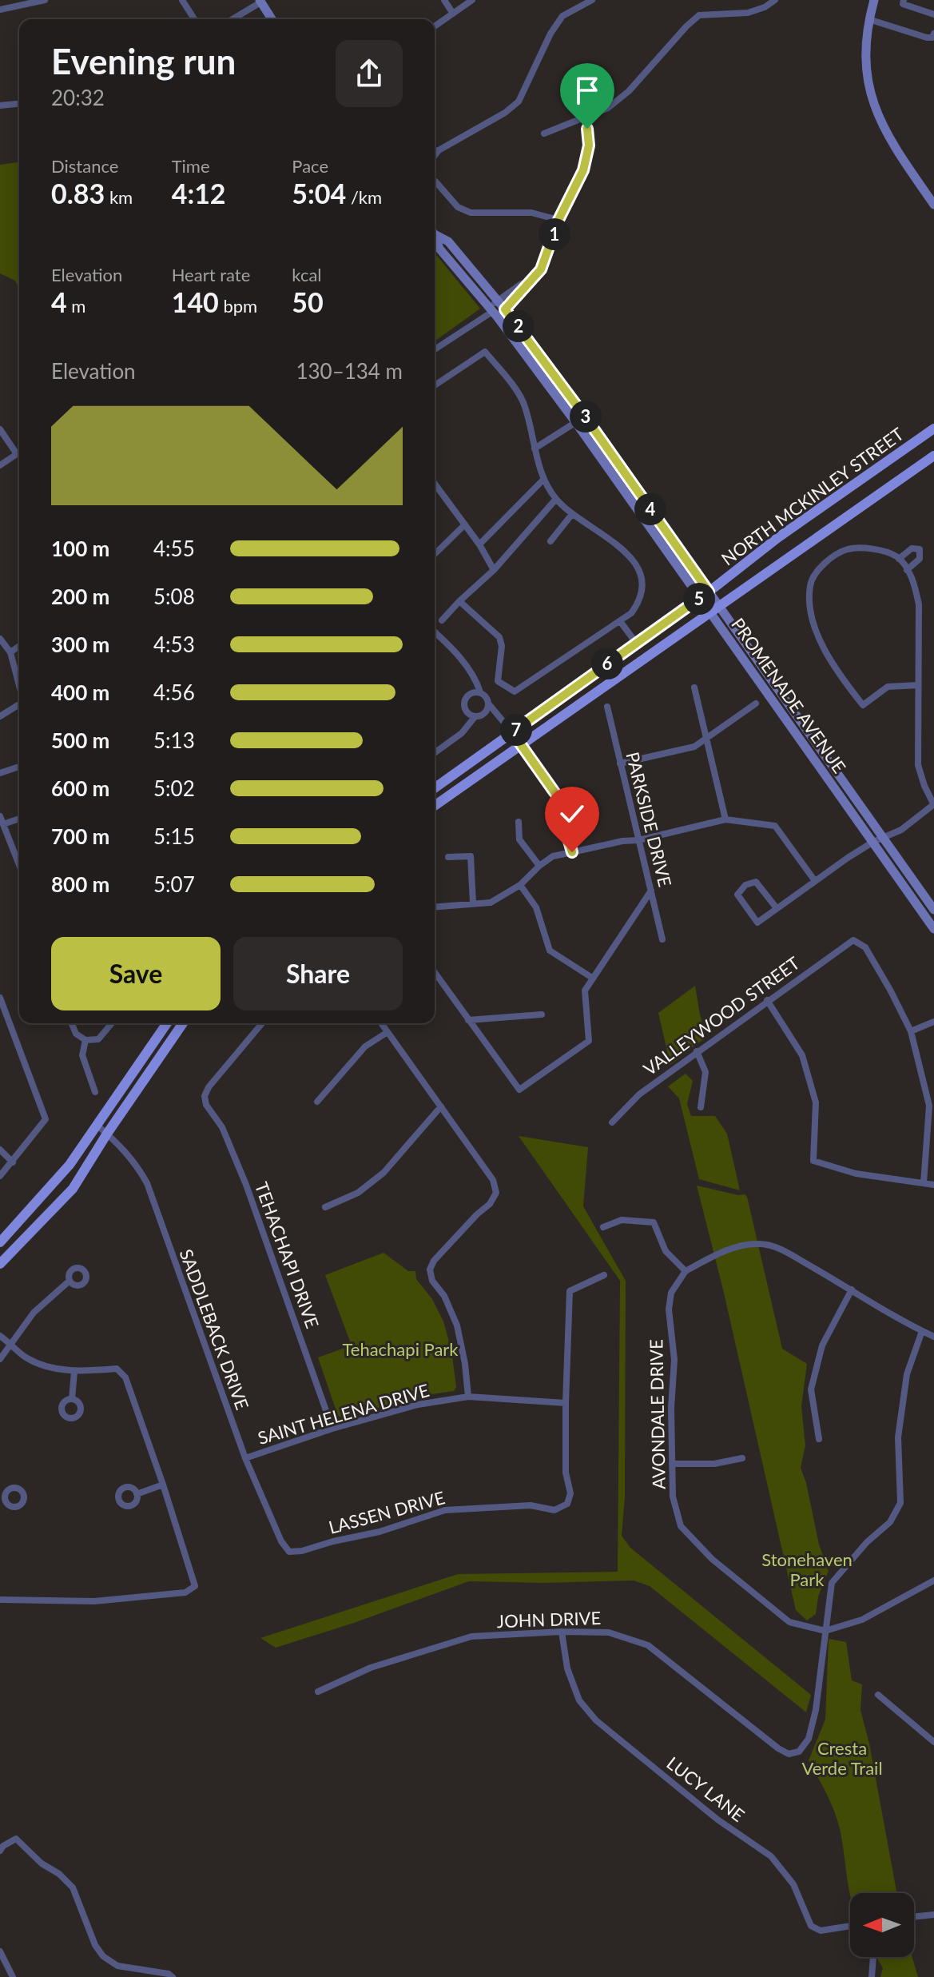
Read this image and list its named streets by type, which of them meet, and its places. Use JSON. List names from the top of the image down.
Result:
{
  "streets": {
    "main road": ["NORTH MCKINLEY STREET", "PROMENADE AVENUE"],
    "street": [
      "PARKSIDE DRIVE",
      "VALLEYWOOD STREET",
      "TEHACHAPI DRIVE",
      "SADDLEBACK DRIVE",
      "SAINT HELENA DRIVE",
      "AVONDALE DRIVE",
      "LASSEN DRIVE",
      "JOHN DRIVE",
      "LUCY LANE"
    ]
  },
  "crossings": [
    ["NORTH MCKINLEY STREET", "PROMENADE AVENUE"],
    ["TEHACHAPI DRIVE", "SAINT HELENA DRIVE"],
    ["SADDLEBACK DRIVE", "SAINT HELENA DRIVE"],
    ["SADDLEBACK DRIVE", "LASSEN DRIVE"],
    ["SAINT HELENA DRIVE", "LASSEN DRIVE"],
    ["AVONDALE DRIVE", "JOHN DRIVE"],
    ["JOHN DRIVE", "LUCY LANE"]
  ],
  "parks": ["Tehachapi Park", "Stonehaven Park", "Cresta Verde Trail"],
  "north": "left",
  "page": {
    "heading": ["Evening run", "20:32"],
    "stats": [
      ["Distance", "0.83 km"],
      ["Time", "4:12"],
      ["Pace", "5:04 /km"],
      ["Elevation", "4 m"],
      ["Heart rate", "140 bpm"],
      ["kcal", "50"]
    ],
    "pins": [
      "1",
      "2",
      "3",
      "4",
      "5",
      "6",
      "7"
    ],
    "chart": ["Elevation", "130–134 m"],
    "list": [
      {
        "name": "100 m",
        "note": "4:55"
      },
      {
        "name": "200 m",
        "note": "5:08"
      },
      {
        "name": "300 m",
        "note": "4:53"
      },
      {
        "name": "400 m",
        "note": "4:56"
      },
      {
        "name": "500 m",
        "note": "5:13"
      },
      {
        "name": "600 m",
        "note": "5:02"
      },
      {
        "name": "700 m",
        "note": "5:15"
      },
      {
        "name": "800 m",
        "note": "5:07"
      }
    ],
    "buttons": ["Save", "Share"]
  }
}
